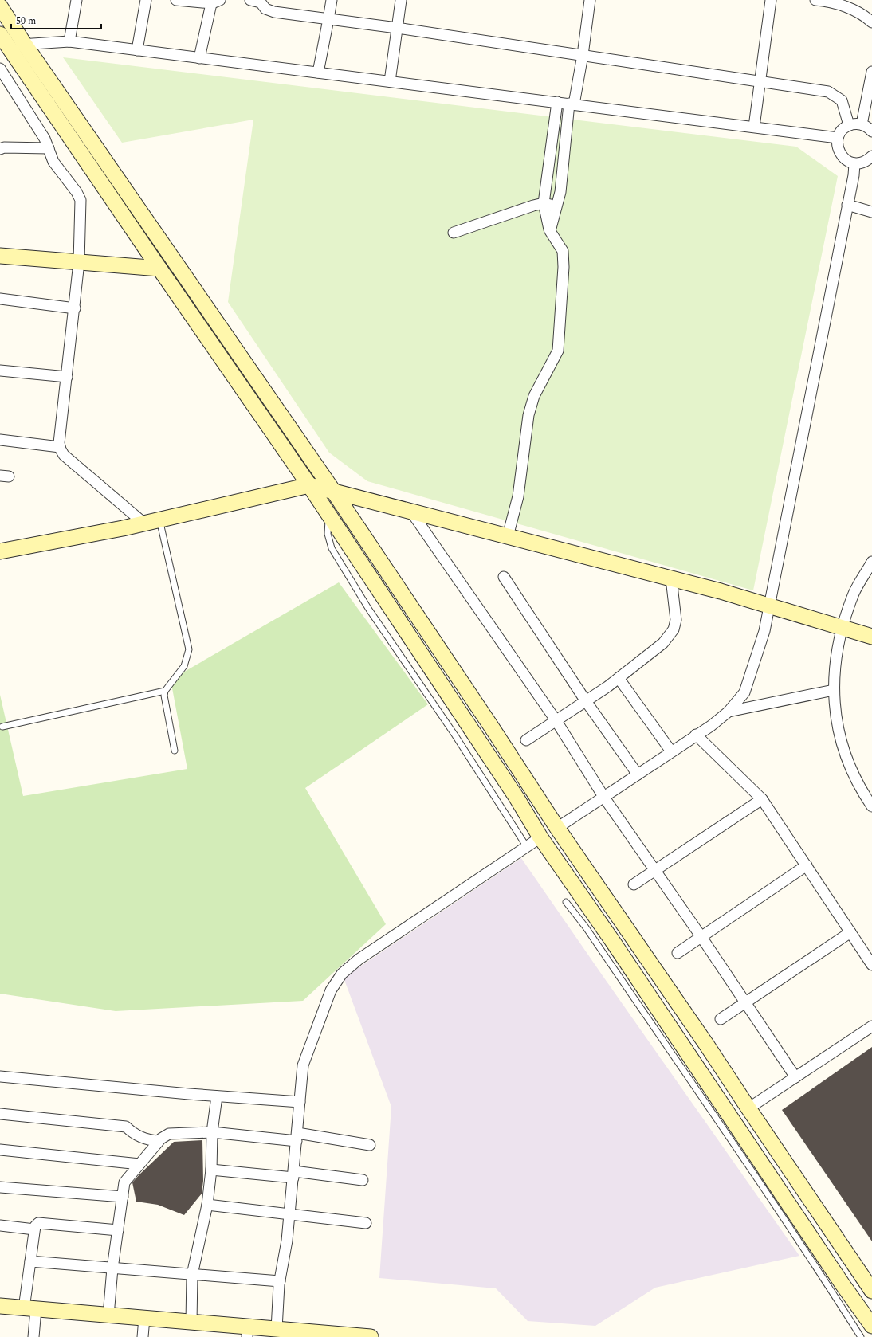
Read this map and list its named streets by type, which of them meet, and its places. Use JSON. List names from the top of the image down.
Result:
{
  "scale_bar": "50 m"
}
